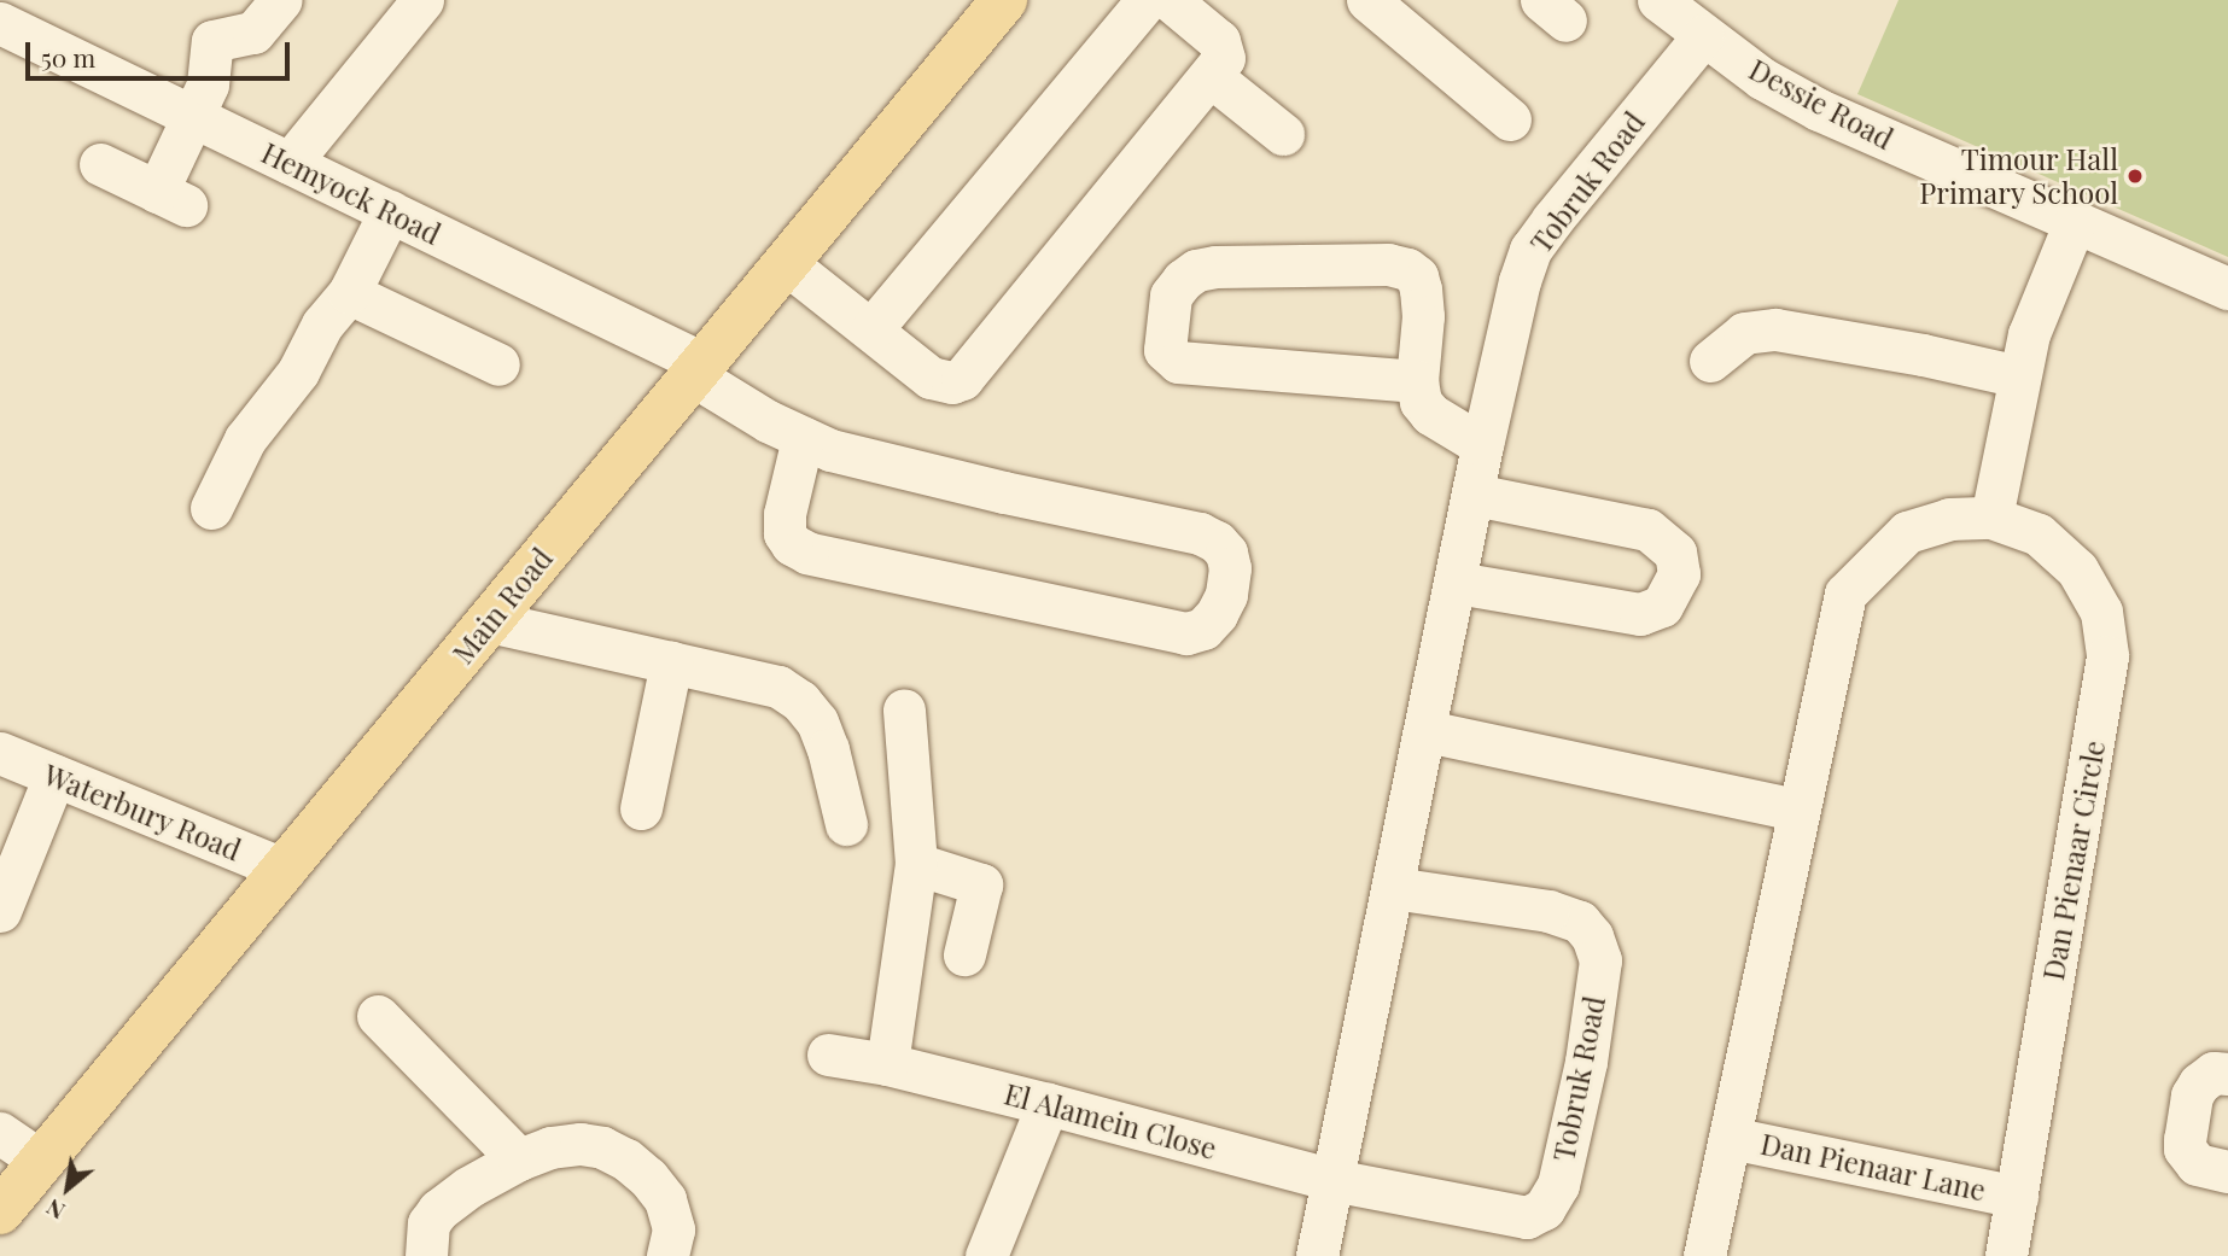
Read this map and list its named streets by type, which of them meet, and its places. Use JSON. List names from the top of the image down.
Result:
{
  "streets": {
    "main road": ["Main Road"],
    "street": [
      "Dessie Road",
      "Tobruk Road",
      "Hemyock Road",
      "Waterbury Road",
      "Dan Pienaar Circle",
      "El Alamein Close",
      "Dan Pienaar Lane"
    ]
  },
  "crossings": [
    ["Dessie Road", "Tobruk Road"],
    ["Tobruk Road", "El Alamein Close"],
    ["Hemyock Road", "Main Road"],
    ["Main Road", "Waterbury Road"],
    ["Dan Pienaar Circle", "Dan Pienaar Lane"]
  ],
  "places": ["Timour Hall Primary School"],
  "scale_bar": "50 m",
  "north": "bottom left"
}
